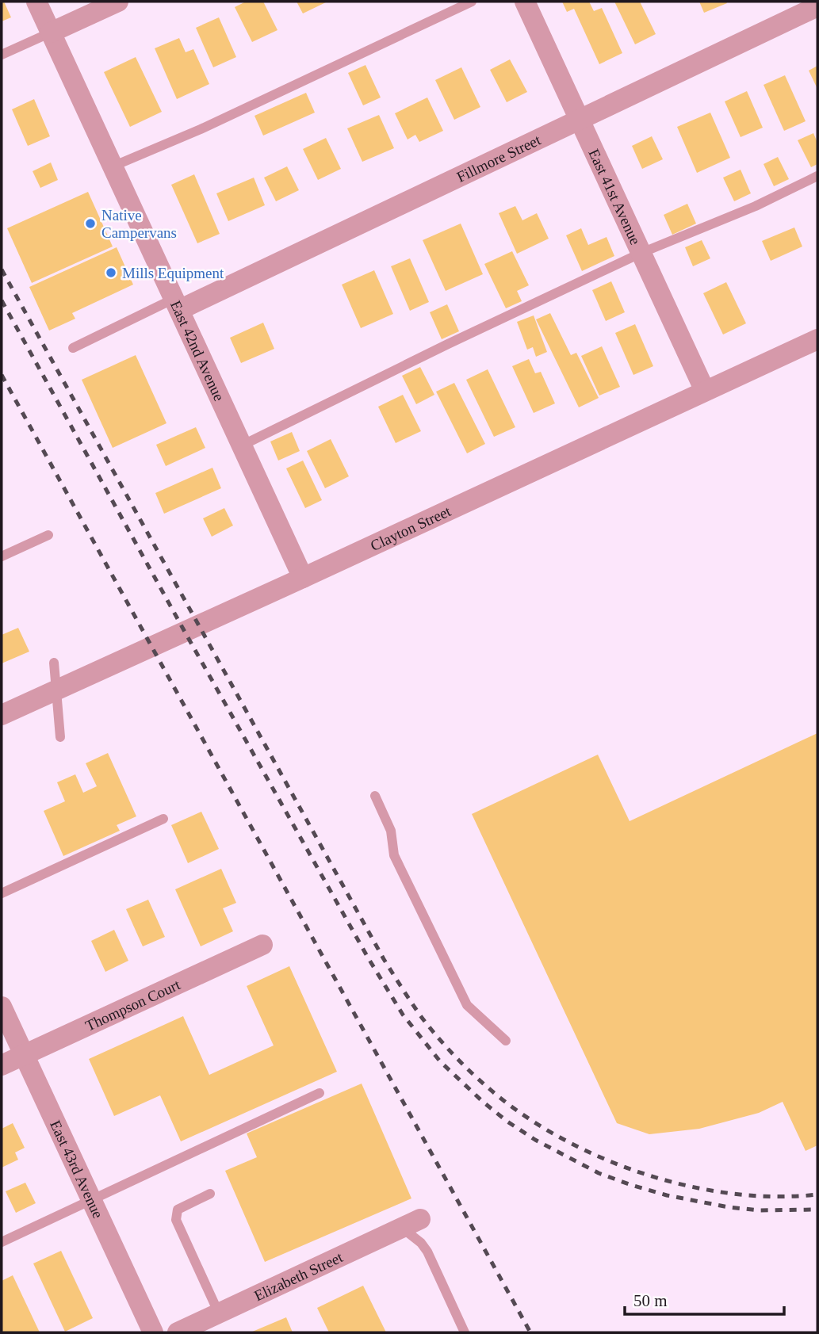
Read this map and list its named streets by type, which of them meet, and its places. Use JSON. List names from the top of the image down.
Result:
{
  "streets": {
    "street": [
      "Fillmore Street",
      "East 41st Avenue",
      "East 42nd Avenue",
      "Clayton Street",
      "Thompson Court",
      "East 43rd Avenue",
      "Elizabeth Street"
    ]
  },
  "crossings": [
    ["Fillmore Street", "East 41st Avenue"],
    ["Fillmore Street", "East 42nd Avenue"],
    ["East 41st Avenue", "Clayton Street"],
    ["East 42nd Avenue", "Clayton Street"],
    ["Thompson Court", "East 43rd Avenue"]
  ],
  "places": ["Native Campervans", "Mills Equipment"],
  "scale_bar": "50 m"
}
